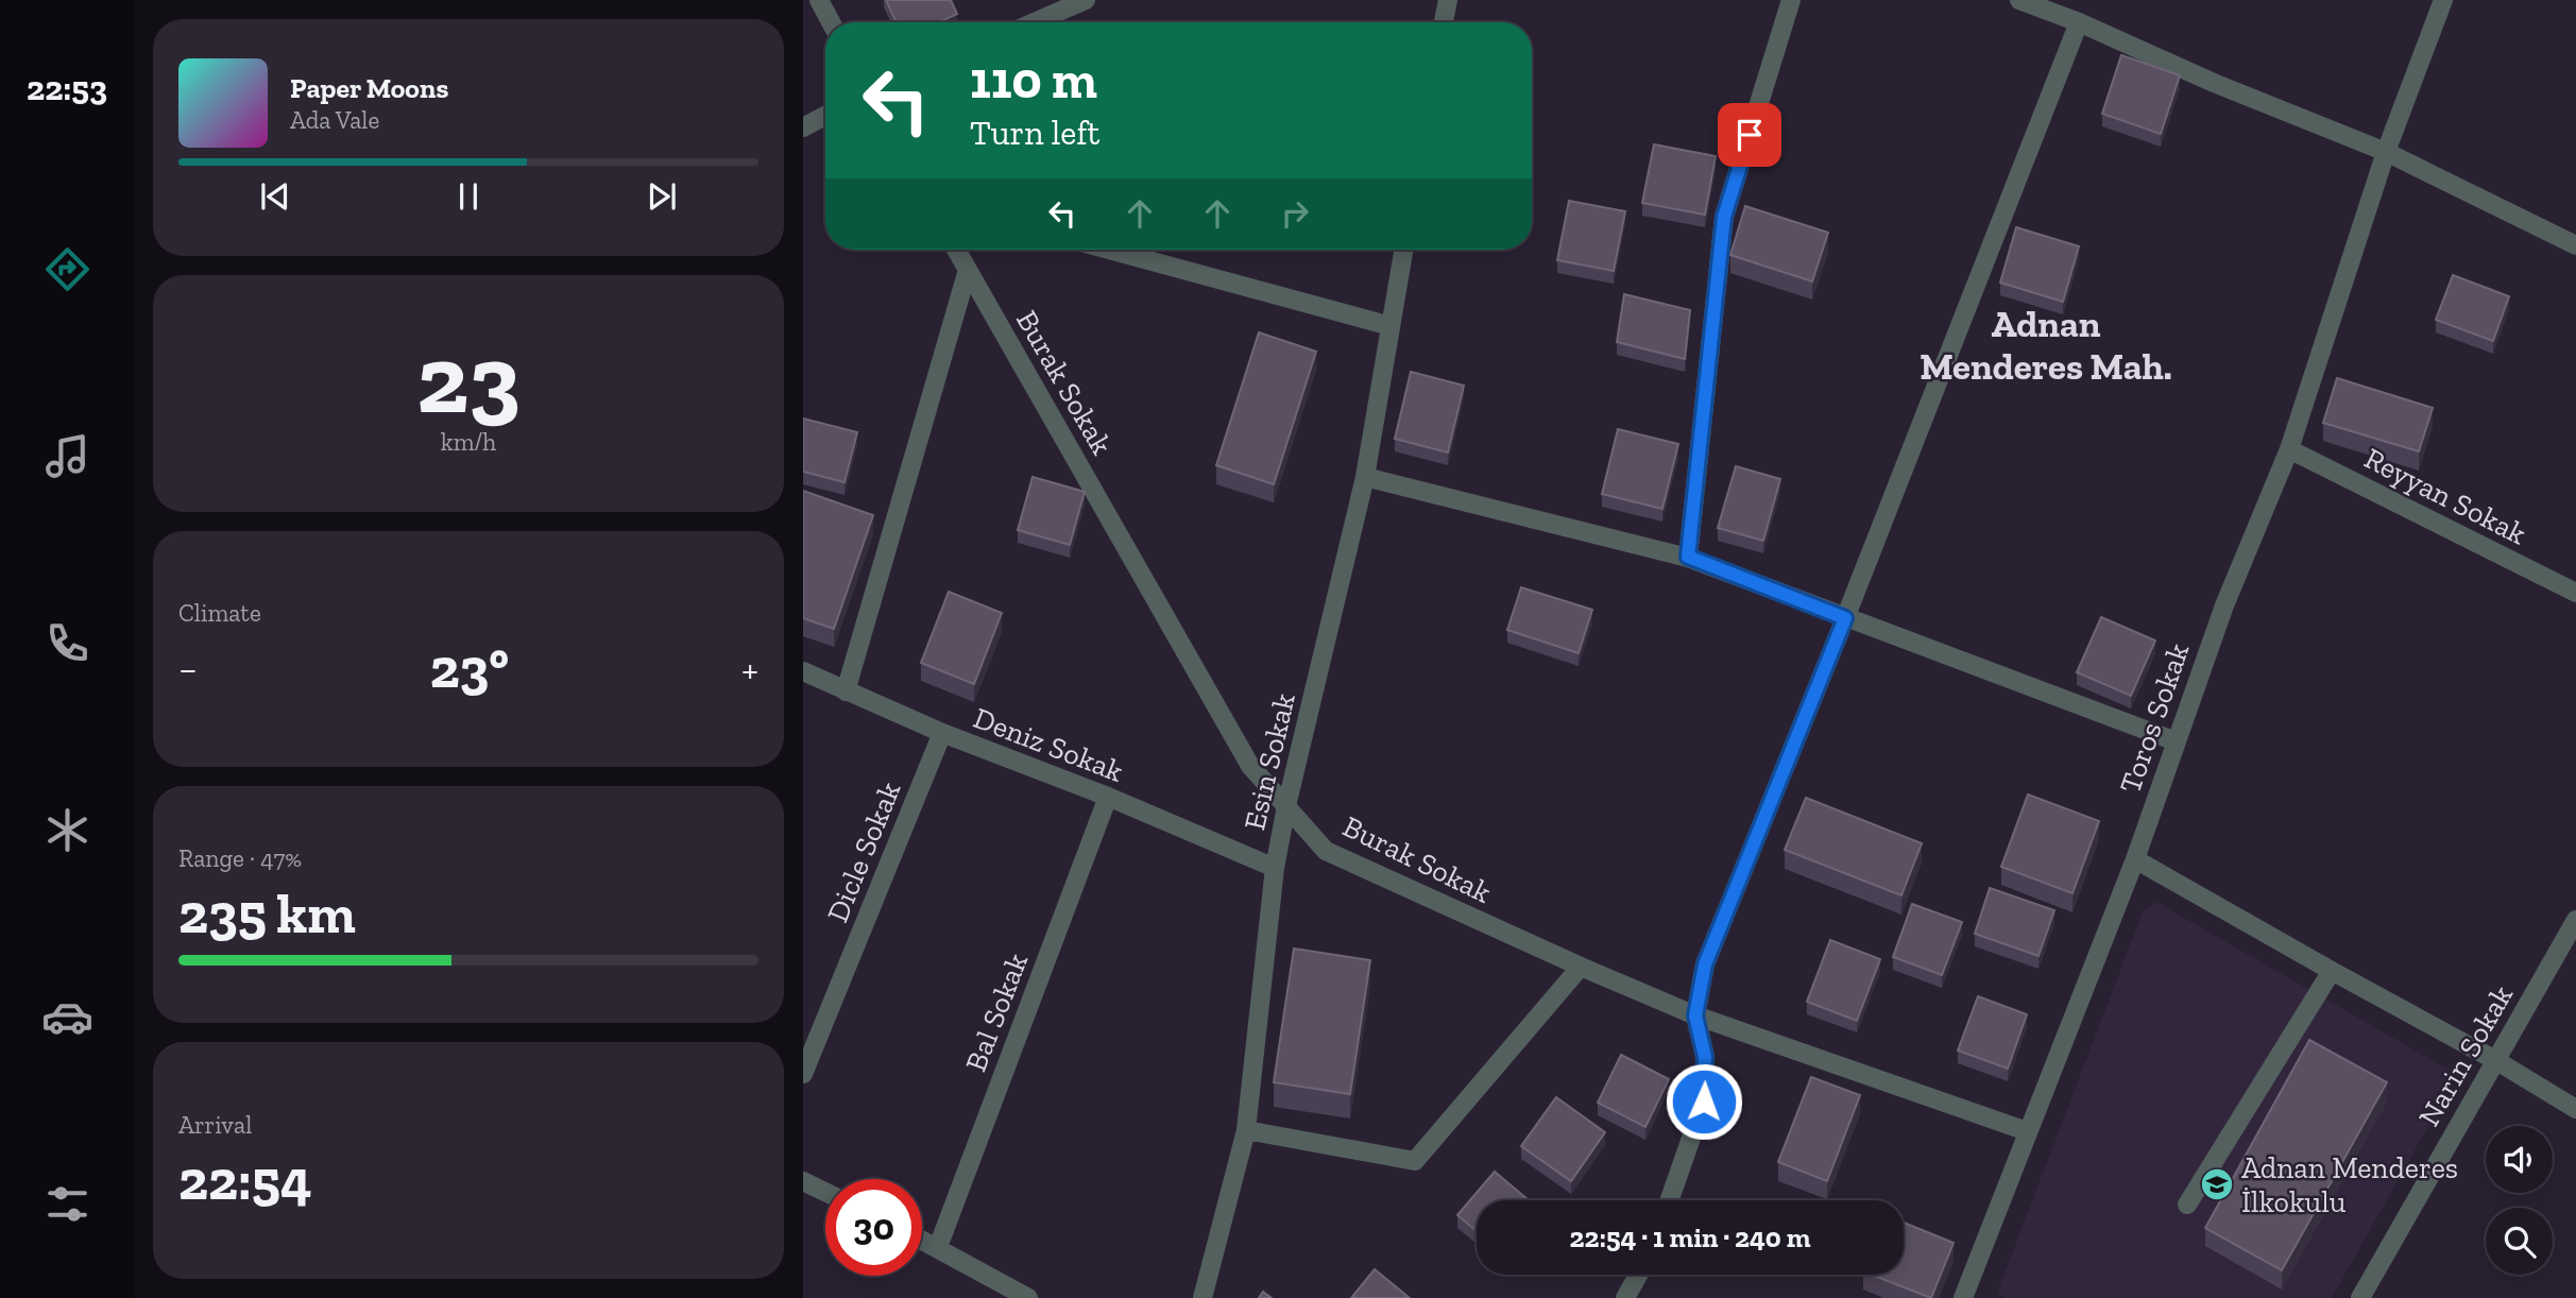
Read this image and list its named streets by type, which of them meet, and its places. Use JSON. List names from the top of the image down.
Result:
{
  "streets": {
    "street": [
      "Burak Sokak",
      "Reyyan Sokak",
      "Toros Sokak",
      "Deniz Sokak",
      "Esin Sokak",
      "Dicle Sokak",
      "Bal Sokak",
      "Narin Sokak"
    ]
  },
  "crossings": [
    ["Burak Sokak", "Toros Sokak"],
    ["Burak Sokak", "Esin Sokak"],
    ["Reyyan Sokak", "Toros Sokak"],
    ["Deniz Sokak", "Esin Sokak"],
    ["Deniz Sokak", "Dicle Sokak"],
    ["Deniz Sokak", "Bal Sokak"]
  ],
  "districts": ["Adnan Menderes Mah."],
  "places": {
    "school or university": ["Adnan Menderes İlkokulu"]
  },
  "page": {
    "tabs": "22:53",
    "turn": ["110 m", "Turn left"],
    "song": ["Paper Moons", "Ada Vale"],
    "tile": [
      ["23", "km/h"],
      "Climate",
      ["Range · 47%", "235 km"],
      ["Arrival", "22:54"]
    ],
    "heat": ["−", "23°", "+"],
    "limit": "30",
    "trip": "22:54 · 1 min · 240 m"
  }
}
